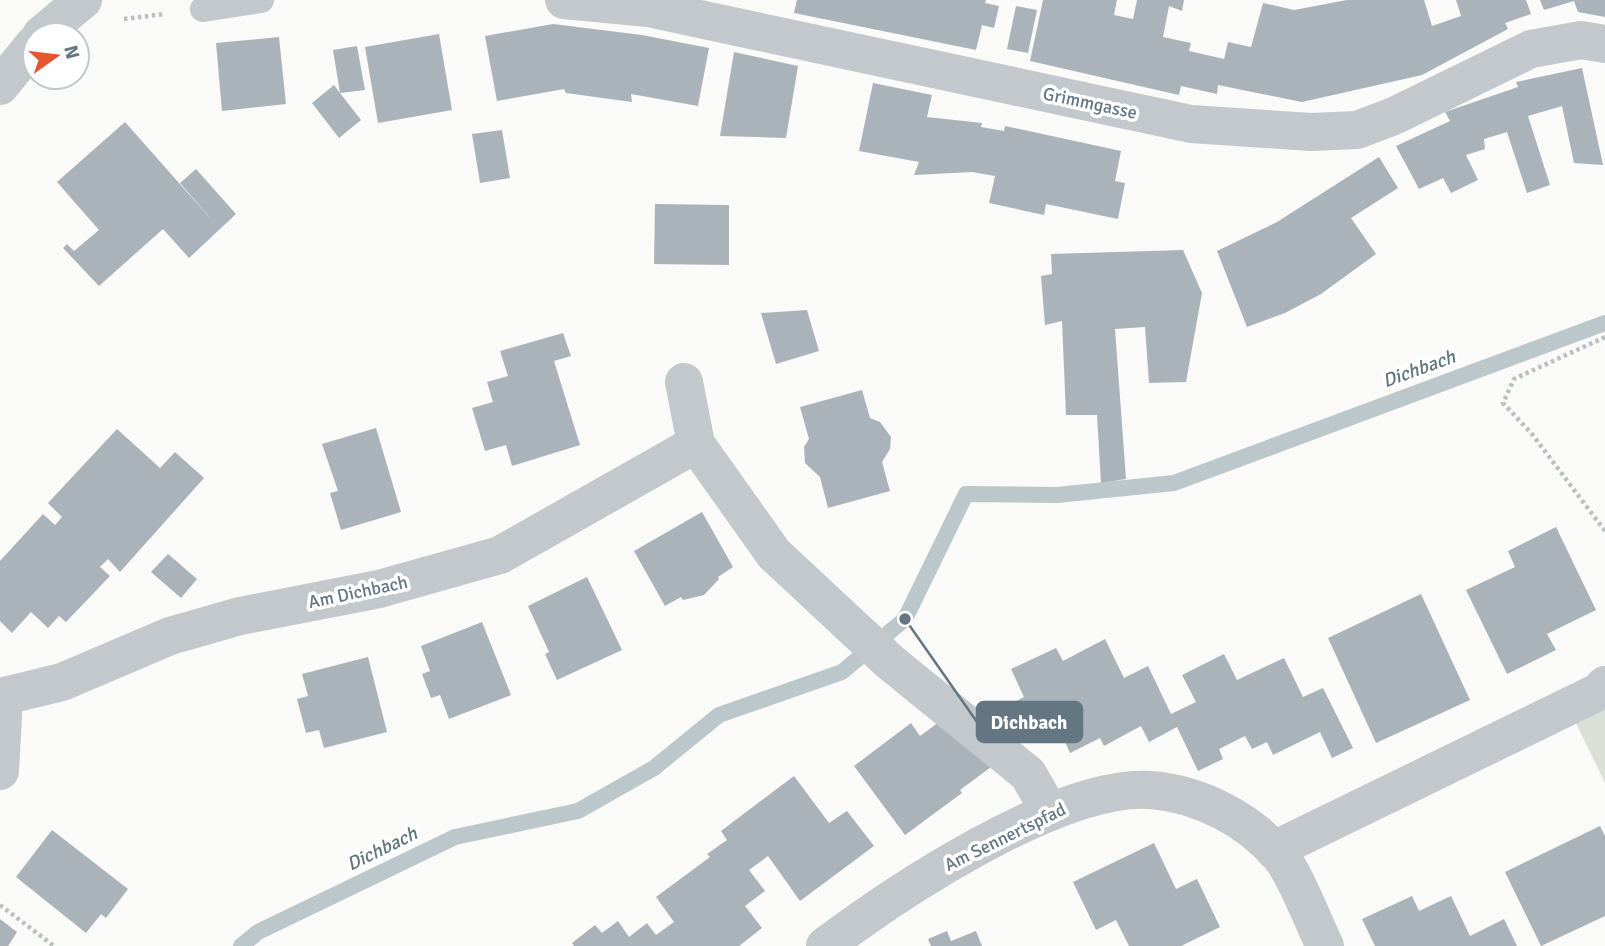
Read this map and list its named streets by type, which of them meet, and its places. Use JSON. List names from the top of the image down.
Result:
{
  "streets": {
    "street": ["Grimmgasse", "Am Dichbach", "Am Sennertspfad"]
  },
  "water": ["Dichbach"],
  "places": ["Dichbach"],
  "north": "right"
}
